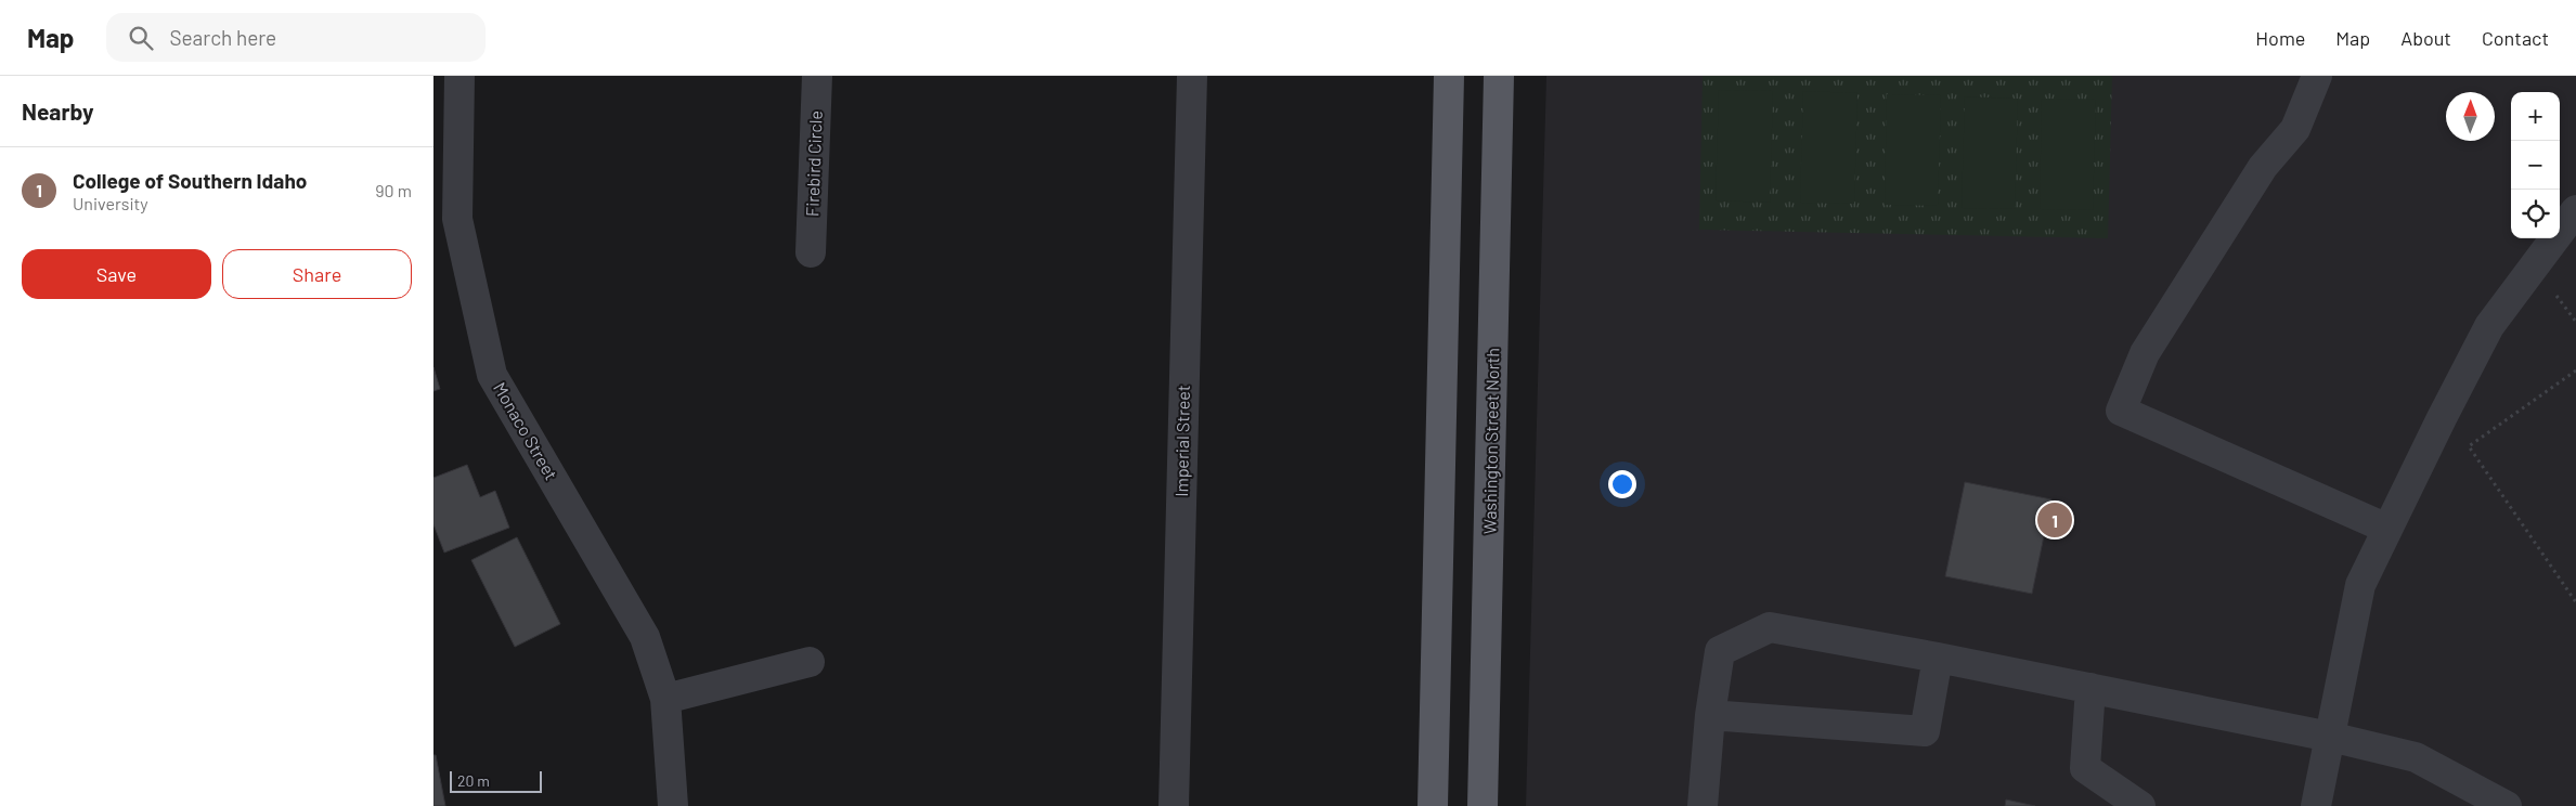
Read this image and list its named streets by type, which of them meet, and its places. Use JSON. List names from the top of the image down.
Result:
{
  "streets": {
    "main road": ["Washington Street North"],
    "street": ["Firebird Circle", "Monaco Street", "Imperial Street"]
  },
  "scale_bar": "20 m",
  "north": "top",
  "page": {
    "header": "Map",
    "search": "Search here",
    "nav": [
      "Home",
      "Map",
      "About",
      "Contact"
    ],
    "heading": "Nearby",
    "map_buttons": ["+", "−"],
    "list": [
      {
        "mark": "1",
        "name": "College of Southern Idaho",
        "note": "University",
        "value": "90 m"
      }
    ],
    "buttons": ["Save", "Share"],
    "pins": "1",
    "scale": "20 m"
  }
}
